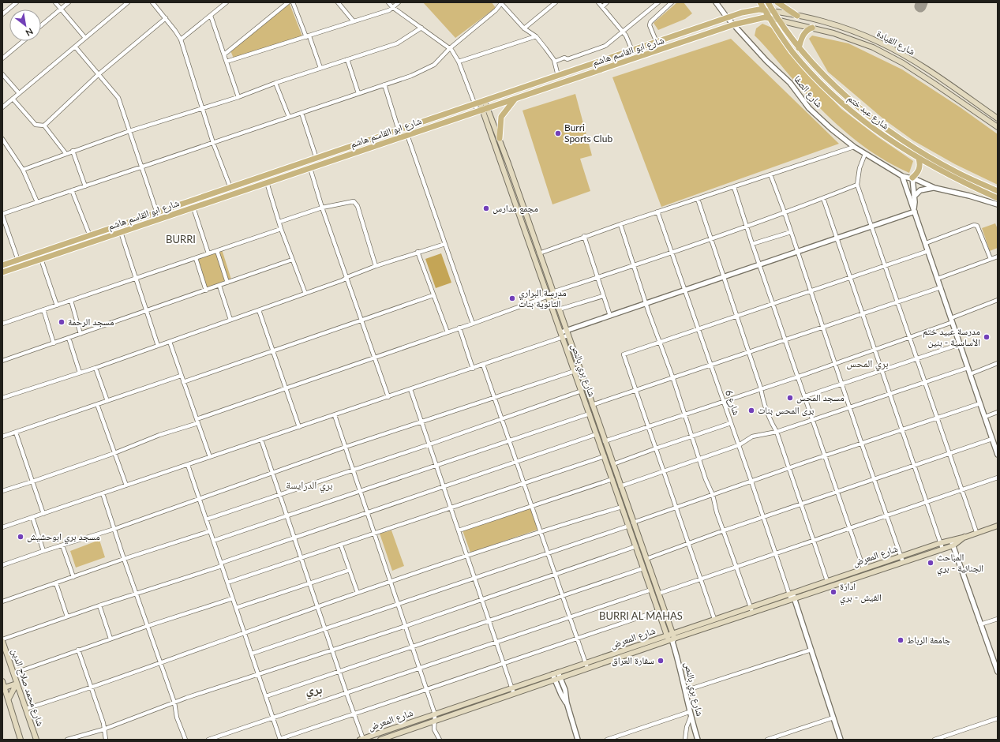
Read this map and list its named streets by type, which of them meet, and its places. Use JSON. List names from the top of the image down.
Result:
{
  "streets": {
    "main road": [
      "شارع القيادة",
      "شارع ابو القاسم هاشم",
      "شارع عبد ختم",
      "شارع بري بالنص",
      "شارع المعرض",
      "شارع محمد صلاح الدين"
    ],
    "street": ["شارع الصفا", "شارع 6"]
  },
  "crossings": [
    ["شارع القيادة", "شارع ابو القاسم هاشم"],
    ["شارع القيادة", "شارع عبد ختم"],
    ["شارع ابو القاسم هاشم", "شارع الصفا"],
    ["شارع ابو القاسم هاشم", "شارع عبد ختم"],
    ["شارع ابو القاسم هاشم", "شارع بري بالنص"],
    ["شارع بري بالنص", "شارع المعرض"],
    ["شارع 6", "شارع المعرض"]
  ],
  "districts": [
    "BURRI",
    "بري المحس",
    "بري الدرايسة",
    "BURRI AL MAHAS",
    "بري"
  ],
  "places": [
    "Burri Sports Club",
    "مجمع مدارس",
    "مدرسة البراري الثانوية بنات",
    "مسجد الرحمة",
    "مدرسة عبيد ختم الأساسية - بنين",
    "مسجد المحس",
    "برى المحس بنات",
    "مسجد بري ابوحشيش",
    "المباحث الجنائية - بري",
    "ادارة الفيش - بري",
    "جامعة الرباط",
    "سفارة العراق"
  ],
  "north": "bottom right"
}
